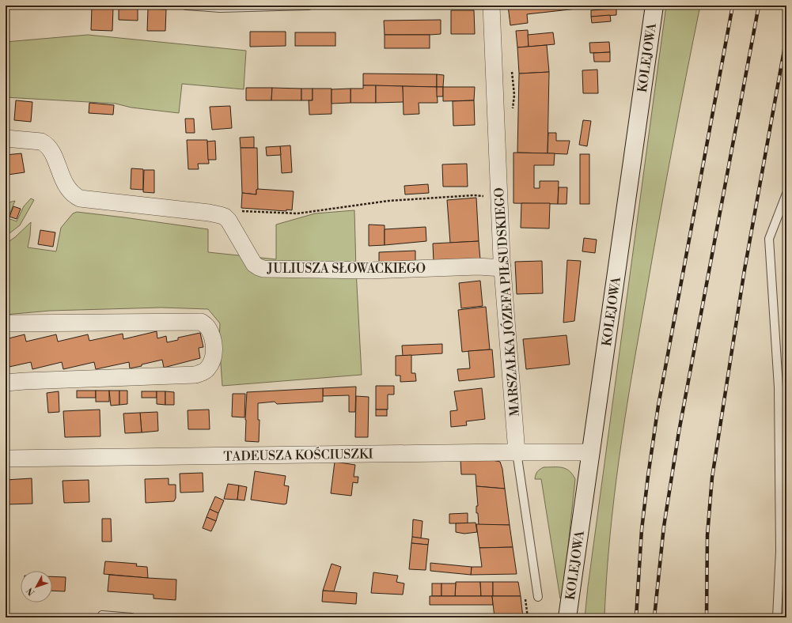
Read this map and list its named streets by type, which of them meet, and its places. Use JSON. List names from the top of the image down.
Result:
{
  "streets": {
    "street": [
      "KOLEJOWA",
      "JULIUSZA SŁOWACKIEGO",
      "MARSZAŁKA JÓZEFA PIŁSUDSKIEGO",
      "TADEUSZA KOŚCIUSZKI"
    ]
  },
  "crossings": [
    ["KOLEJOWA", "TADEUSZA KOŚCIUSZKI"],
    ["JULIUSZA SŁOWACKIEGO", "MARSZAŁKA JÓZEFA PIŁSUDSKIEGO"],
    ["MARSZAŁKA JÓZEFA PIŁSUDSKIEGO", "TADEUSZA KOŚCIUSZKI"]
  ],
  "north": "bottom left"
}
